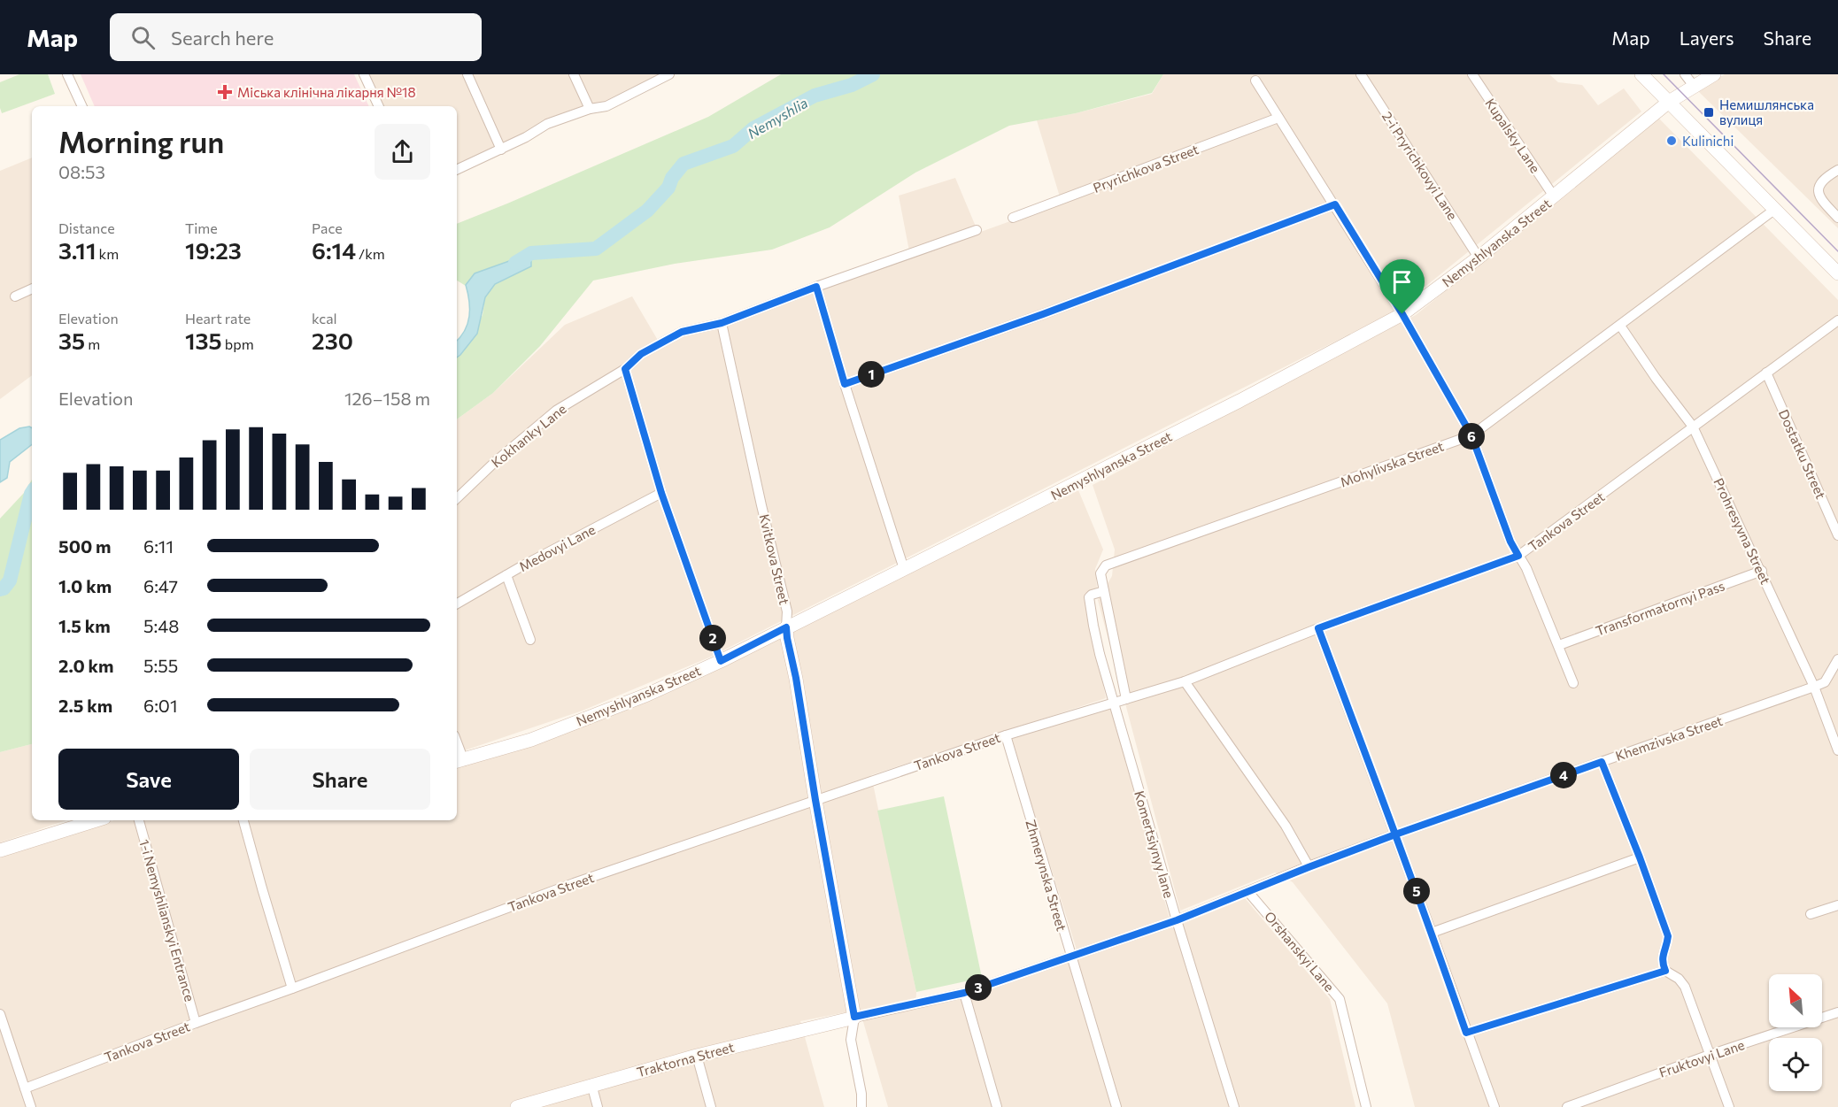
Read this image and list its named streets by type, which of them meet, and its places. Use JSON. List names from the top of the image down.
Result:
{
  "streets": {
    "street": [
      "Kupalsky Lane",
      "2-i Pryrichkovyi Lane",
      "Pryrichkova Street",
      "Nemyshlyanska Street",
      "Kokhanky Lane",
      "Dostatku Street",
      "Mohylivska Street",
      "Tankova Street",
      "Prohresyvna Street",
      "Medovyi Lane",
      "Kvitkova Street",
      "Transformatornyi Pass",
      "Khemzivska Street",
      "Komertsiynyy lane",
      "Zhmerynska Street",
      "1-i Nemyshlianskyi Entrance",
      "Orshanskyi Lane",
      "Fruktovyi Lane",
      "Traktorna Street"
    ]
  },
  "crossings": [
    ["Kupalsky Lane", "Nemyshlyanska Street"],
    ["2-i Pryrichkovyi Lane", "Nemyshlyanska Street"],
    ["Nemyshlyanska Street", "Kvitkova Street"],
    ["Kokhanky Lane", "Kvitkova Street"],
    ["Dostatku Street", "Tankova Street"],
    ["Mohylivska Street", "Prohresyvna Street"],
    ["Mohylivska Street", "Komertsiynyy lane"],
    ["Tankova Street", "Prohresyvna Street"],
    ["Tankova Street", "Kvitkova Street"],
    ["Tankova Street", "Komertsiynyy lane"],
    ["Tankova Street", "Zhmerynska Street"],
    ["Tankova Street", "1-i Nemyshlianskyi Entrance"],
    ["Prohresyvna Street", "Transformatornyi Pass"],
    ["Prohresyvna Street", "Khemzivska Street"],
    ["Kvitkova Street", "Khemzivska Street"],
    ["Kvitkova Street", "Traktorna Street"],
    ["Khemzivska Street", "Komertsiynyy lane"],
    ["Khemzivska Street", "Zhmerynska Street"],
    ["Khemzivska Street", "Orshanskyi Lane"],
    ["Khemzivska Street", "Traktorna Street"]
  ],
  "water": ["Nemyshlia"],
  "places": {
    "health": ["Міська клінічна лікарня №18"],
    "transit": ["Немишлянська вулиця"],
    "other": ["Kulinichi"]
  },
  "north": "top left",
  "page": {
    "header": "Map",
    "search": "Search here",
    "nav": ["Map", "Layers", "Share"],
    "heading": ["Morning run", "08:53"],
    "stats": [
      ["Distance", "3.11 km"],
      ["Time", "19:23"],
      ["Pace", "6:14 /km"],
      ["Elevation", "35 m"],
      ["Heart rate", "135 bpm"],
      ["kcal", "230"]
    ],
    "pins": [
      "1",
      "6",
      "2",
      "4",
      "5",
      "3"
    ],
    "chart": ["Elevation", "126–158 m"],
    "list": [
      {
        "name": "500 m",
        "note": "6:11"
      },
      {
        "name": "1.0 km",
        "note": "6:47"
      },
      {
        "name": "1.5 km",
        "note": "5:48"
      },
      {
        "name": "2.0 km",
        "note": "5:55"
      },
      {
        "name": "2.5 km",
        "note": "6:01"
      }
    ],
    "buttons": ["Save", "Share"]
  }
}
